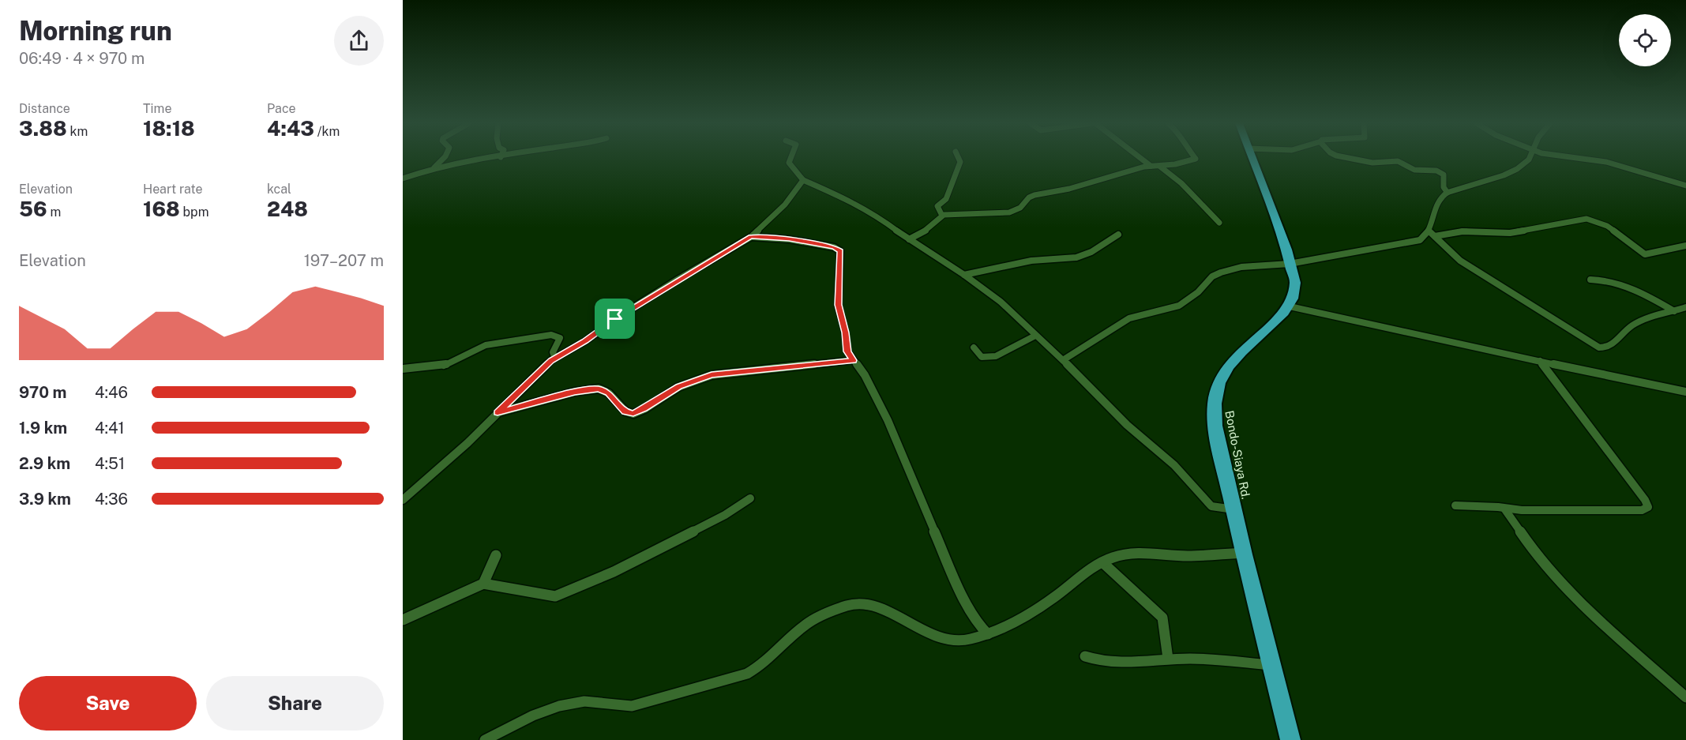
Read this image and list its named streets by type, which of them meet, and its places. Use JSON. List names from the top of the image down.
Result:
{
  "streets": {
    "highway": ["Bondo-Siaya Rd."]
  },
  "page": {
    "heading": ["Morning run", "06:49 · 4 × 970 m"],
    "stats": [
      ["Distance", "3.88 km"],
      ["Time", "18:18"],
      ["Pace", "4:43 /km"],
      ["Elevation", "56 m"],
      ["Heart rate", "168 bpm"],
      ["kcal", "248"]
    ],
    "chart": ["Elevation", "197–207 m"],
    "list": [
      {
        "name": "970 m",
        "note": "4:46"
      },
      {
        "name": "1.9 km",
        "note": "4:41"
      },
      {
        "name": "2.9 km",
        "note": "4:51"
      },
      {
        "name": "3.9 km",
        "note": "4:36"
      }
    ],
    "buttons": ["Save", "Share"]
  }
}
